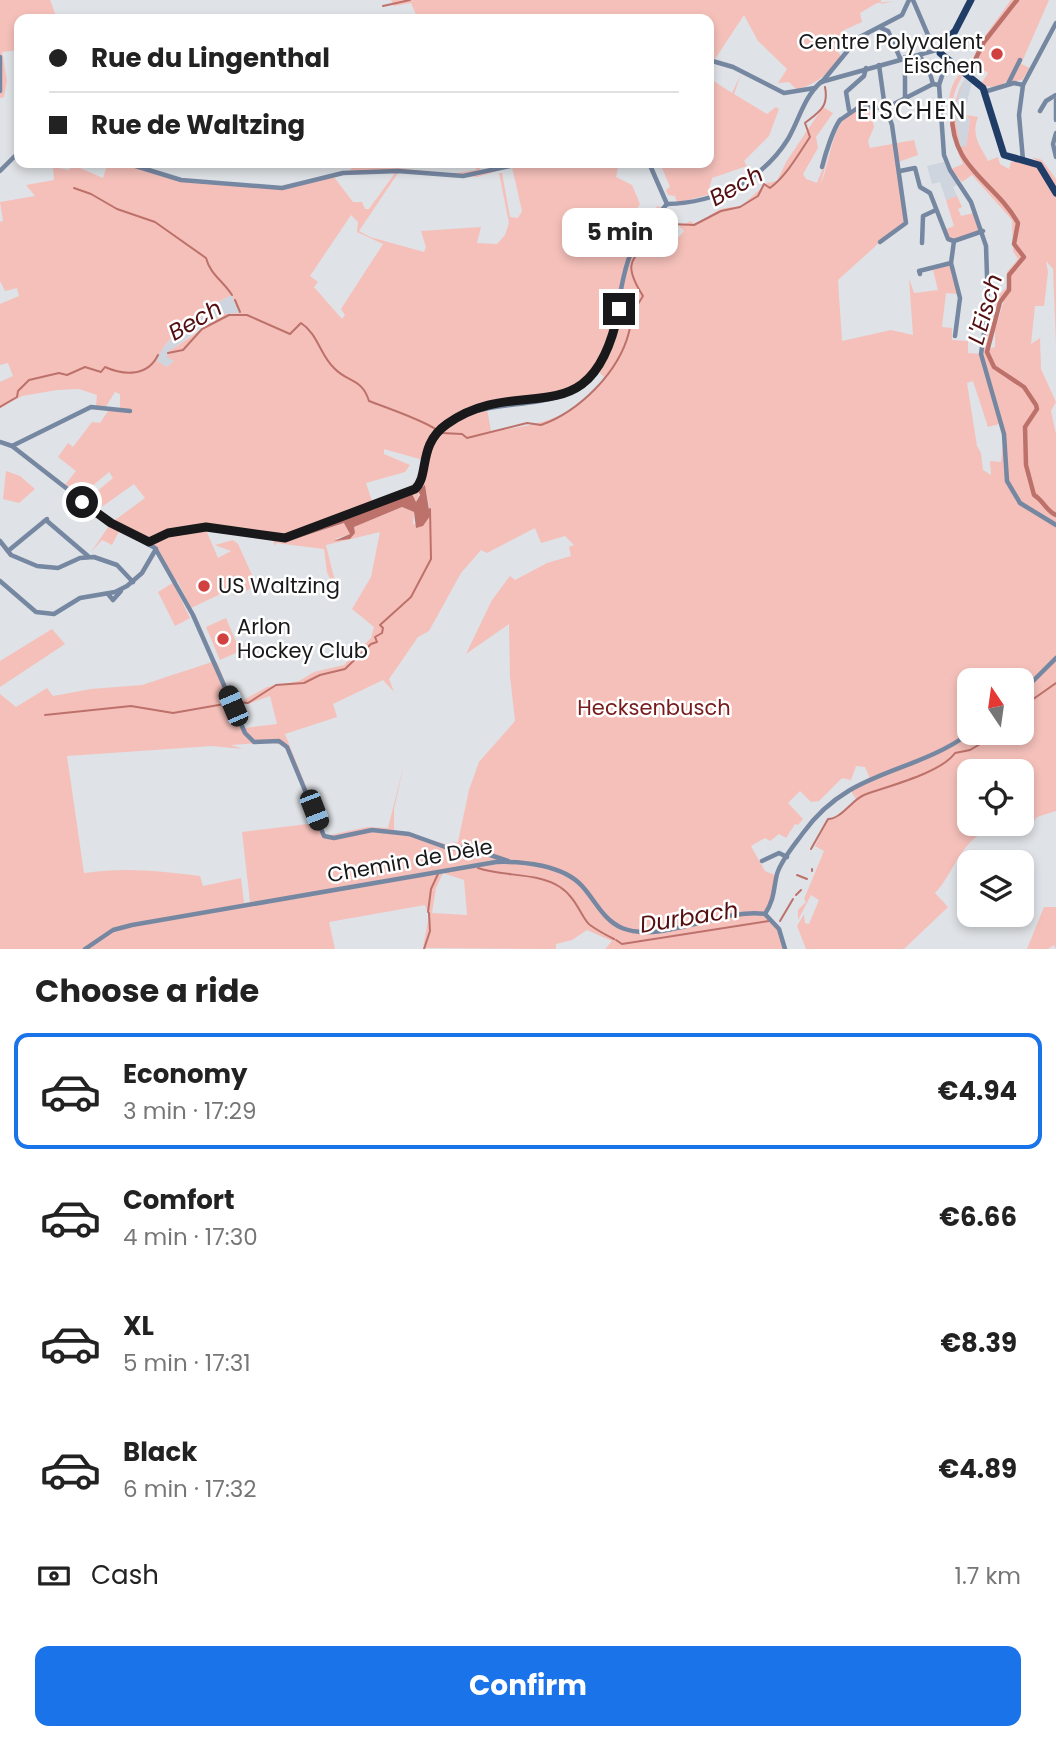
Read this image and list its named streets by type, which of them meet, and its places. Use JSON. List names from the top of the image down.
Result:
{
  "streets": {
    "street": ["Chemin de Dèle"]
  },
  "districts": ["EISCHEN"],
  "water": ["Bech", "L'Eisch", "Durbach"],
  "parks": ["Hecksenbusch"],
  "places": ["Centre Polyvalent Eischen", "US Waltzing", "Arlon Hockey Club"],
  "north": "top",
  "page": {
    "banner": ["Rue du Lingenthal", "Rue de Waltzing"],
    "bubble": "5 min",
    "heading": "Choose a ride",
    "list": [
      {
        "name": "Economy",
        "note": "3 min · 17:29",
        "value": "€4.94"
      },
      {
        "name": "Comfort",
        "note": "4 min · 17:30",
        "value": "€6.66"
      },
      {
        "name": "XL",
        "note": "5 min · 17:31",
        "value": "€8.39"
      },
      {
        "name": "Black",
        "note": "6 min · 17:32",
        "value": "€4.89"
      }
    ],
    "pay": ["Cash", "1.7 km"],
    "buttons": "Confirm"
  }
}
